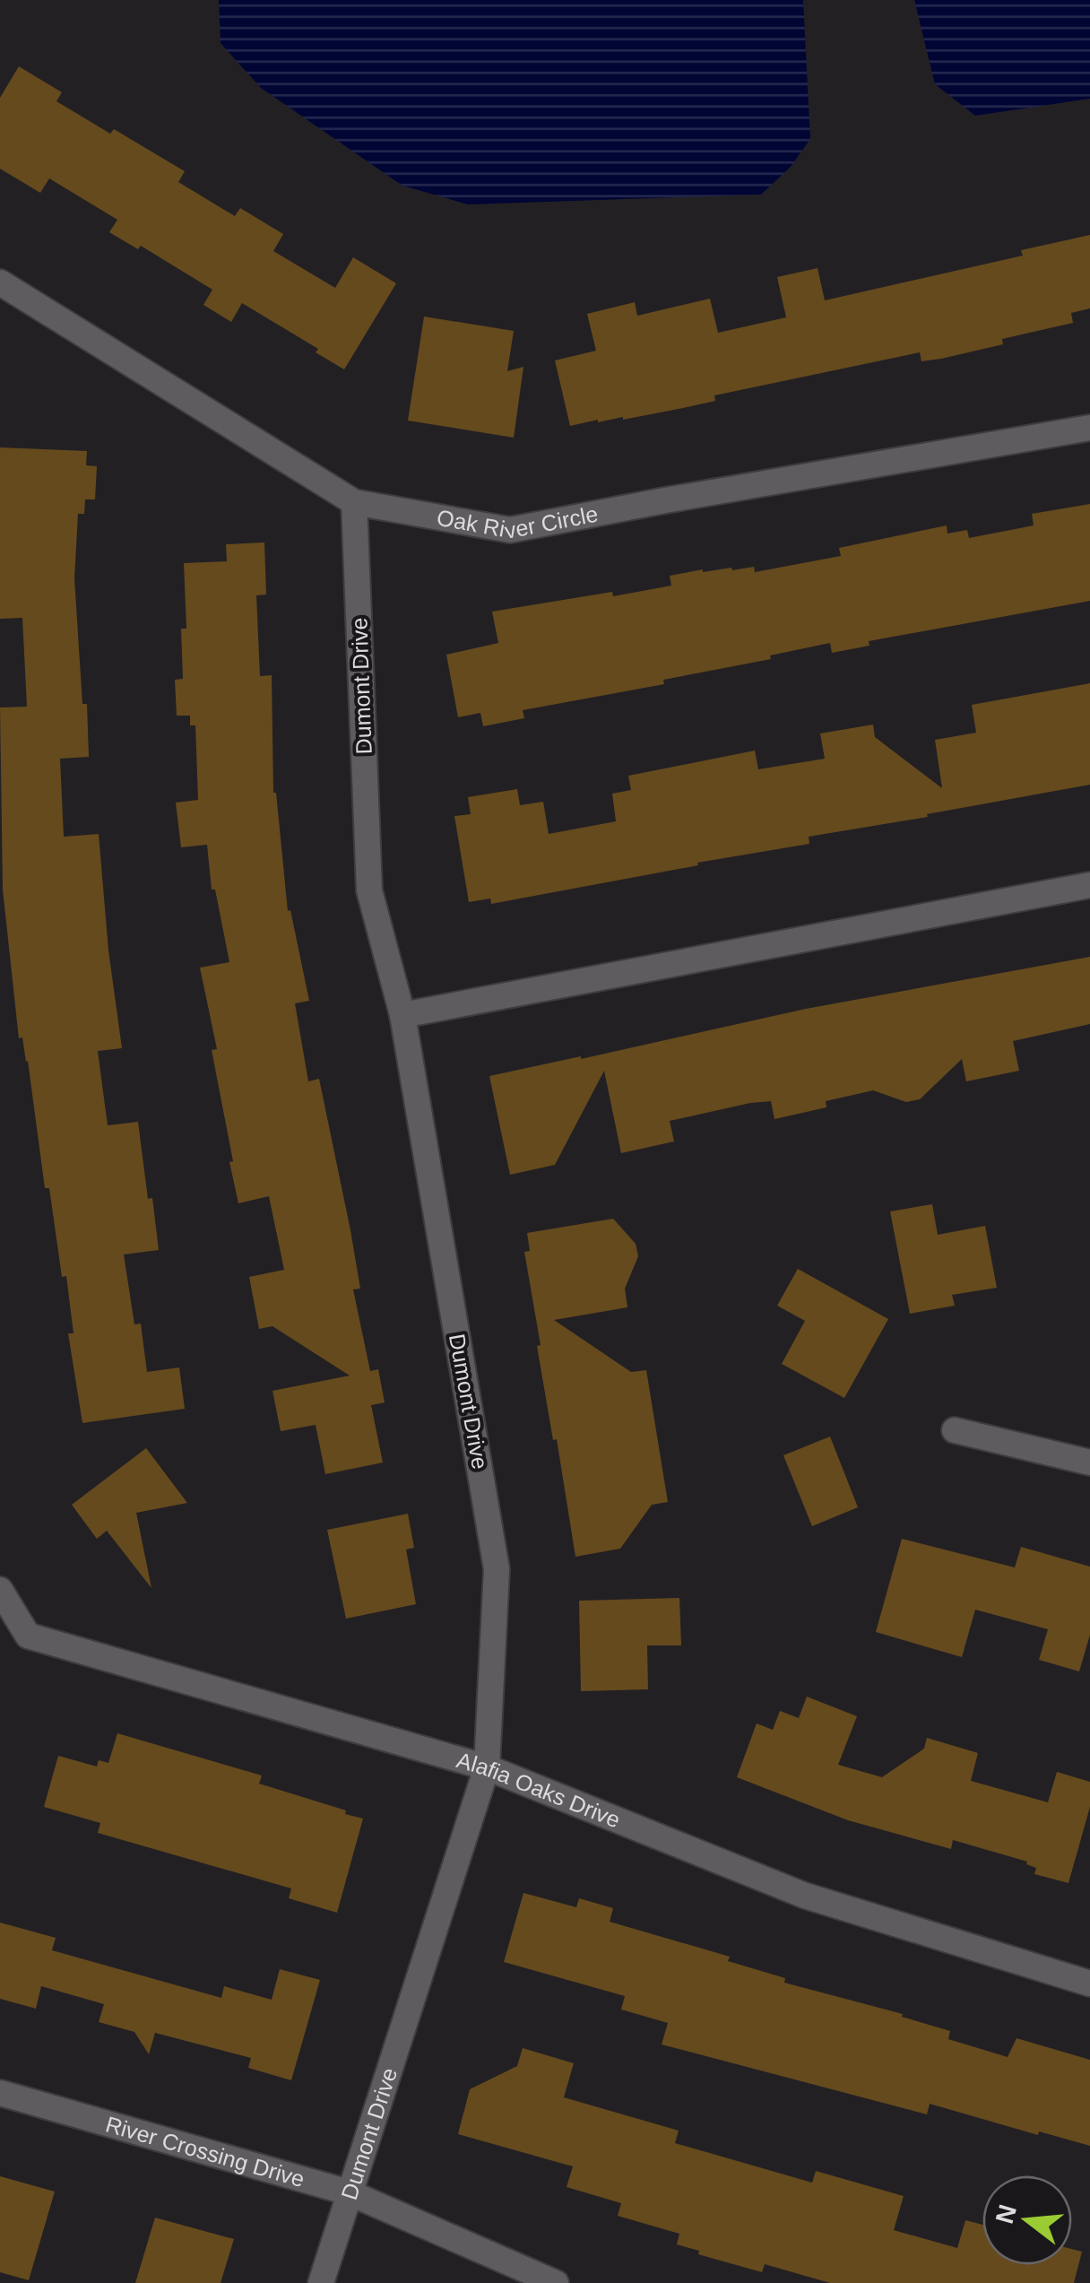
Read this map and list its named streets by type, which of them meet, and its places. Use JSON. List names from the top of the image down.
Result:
{
  "streets": {
    "street": [
      "Oak River Circle",
      "Dumont Drive",
      "Alafia Oaks Drive",
      "River Crossing Drive"
    ]
  },
  "crossings": [
    ["Oak River Circle", "Dumont Drive"],
    ["Dumont Drive", "Alafia Oaks Drive"],
    ["Dumont Drive", "River Crossing Drive"]
  ],
  "north": "left"
}
